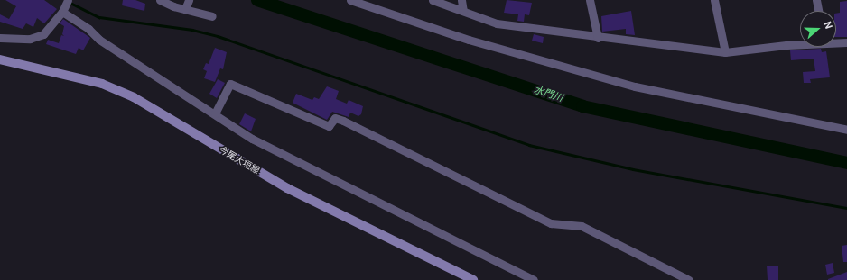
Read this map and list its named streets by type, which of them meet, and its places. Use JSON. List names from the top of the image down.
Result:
{
  "streets": {
    "main road": ["今尾大垣線"]
  },
  "water": ["水門川"],
  "north": "right"
}
